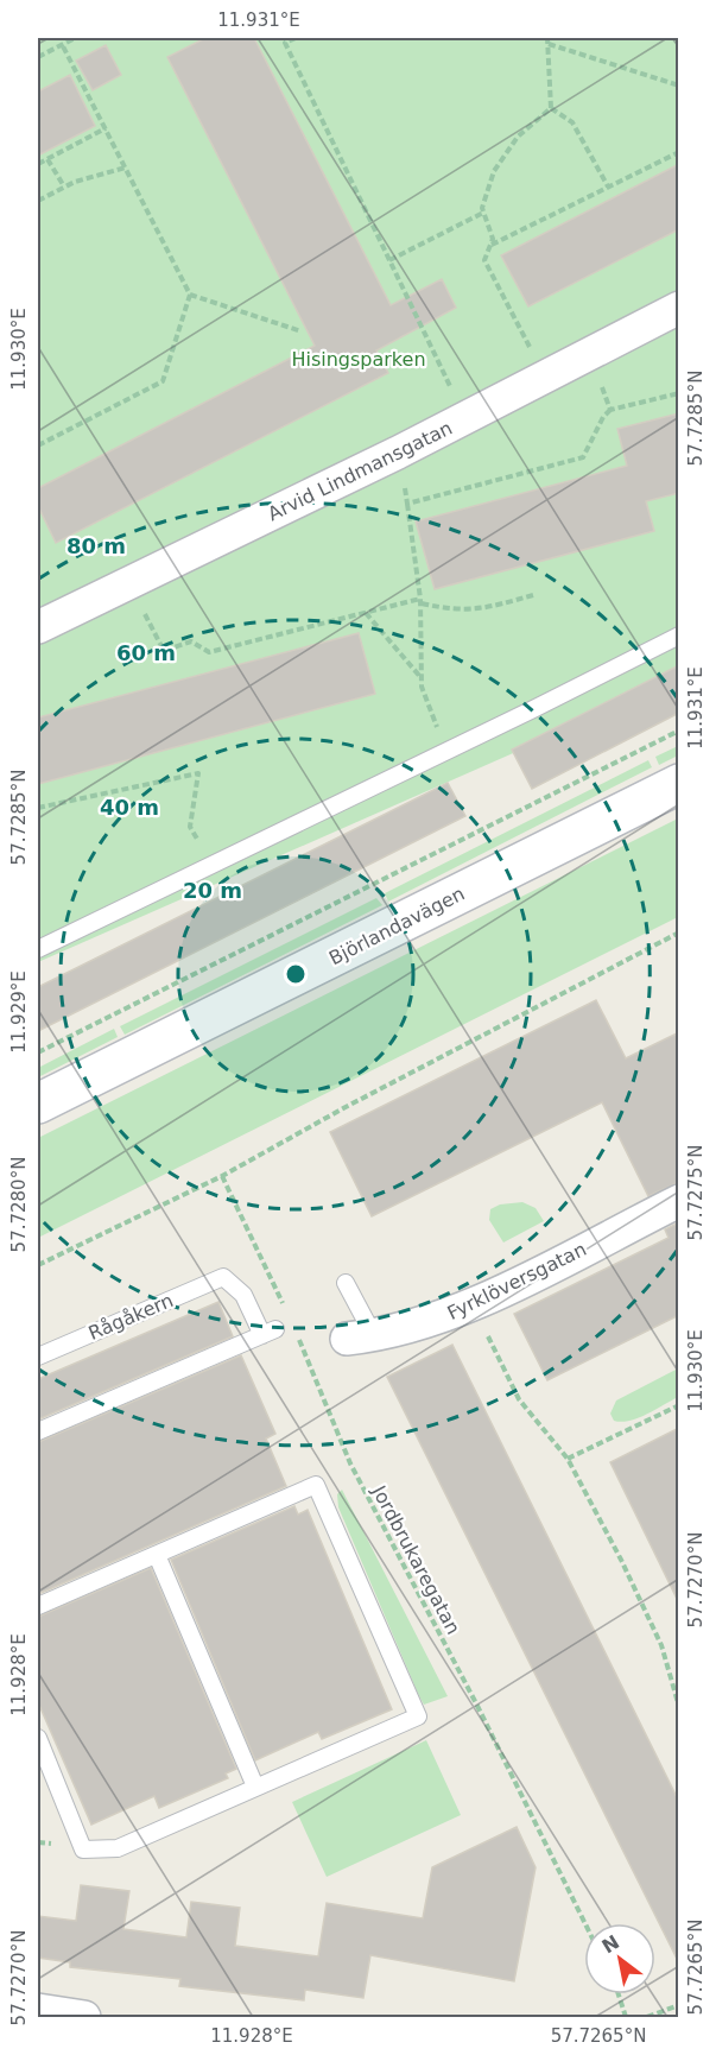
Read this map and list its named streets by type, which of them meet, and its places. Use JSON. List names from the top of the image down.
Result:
{
  "streets": {
    "street": ["Arvid Lindmansgatan", "Björlandavägen", "Fyrklöversgatan"],
    "lane": ["Rågåkern"],
    "path": ["Jordbrukaregatan"]
  },
  "parks": ["Hisingsparken"],
  "north": "top left",
  "coordinates": [
    "11.931°E",
    "11.930°E",
    "57.7285°N",
    "11.929°E",
    "57.7275°N",
    "57.7280°N",
    "57.7270°N",
    "11.928°E",
    "57.7265°N"
  ],
  "rings": [
    "80 m",
    "60 m",
    "40 m",
    "20 m"
  ]
}
